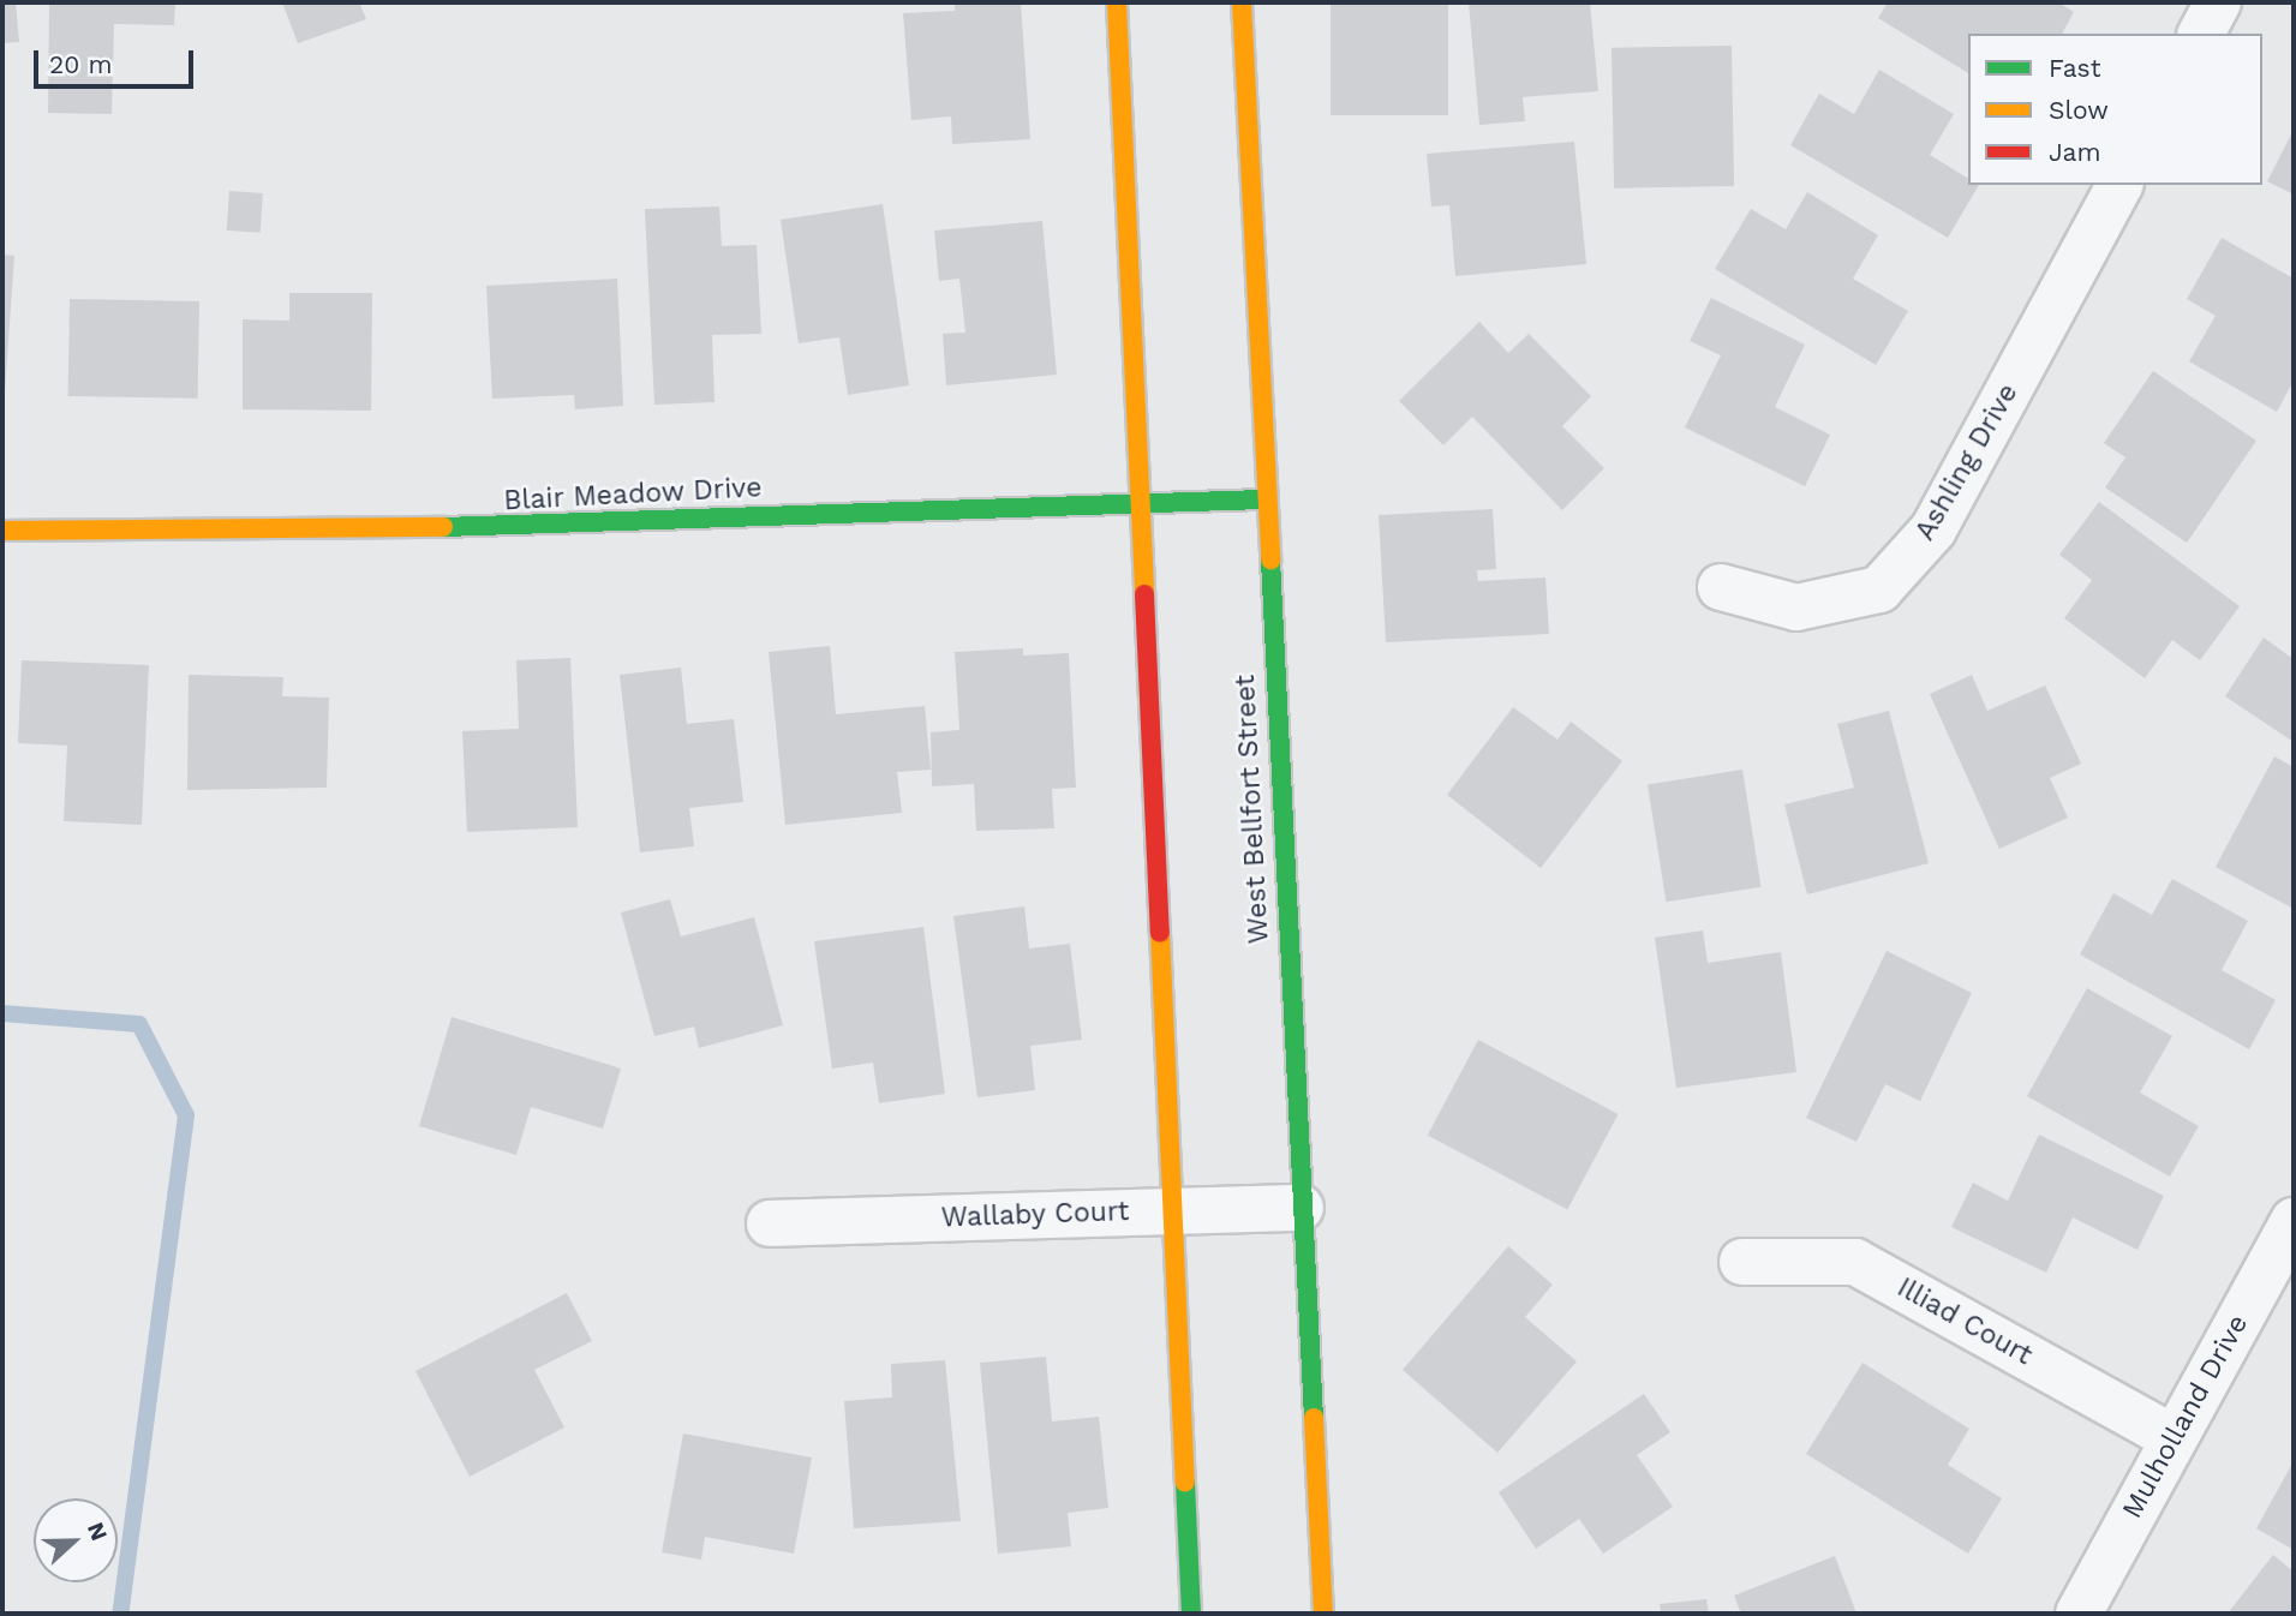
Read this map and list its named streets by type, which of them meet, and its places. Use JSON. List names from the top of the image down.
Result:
{
  "streets": {
    "main road": ["Blair Meadow Drive", "West Bellfort Street"],
    "street": [
      "Ashling Drive",
      "Wallaby Court",
      "Illiad Court",
      "Mulholland Drive"
    ]
  },
  "crossings": [
    ["Blair Meadow Drive", "West Bellfort Street"],
    ["West Bellfort Street", "Wallaby Court"],
    ["Illiad Court", "Mulholland Drive"]
  ],
  "legend": ["Fast", "Slow", "Jam"],
  "scale_bar": "20 m",
  "north": "right"
}
